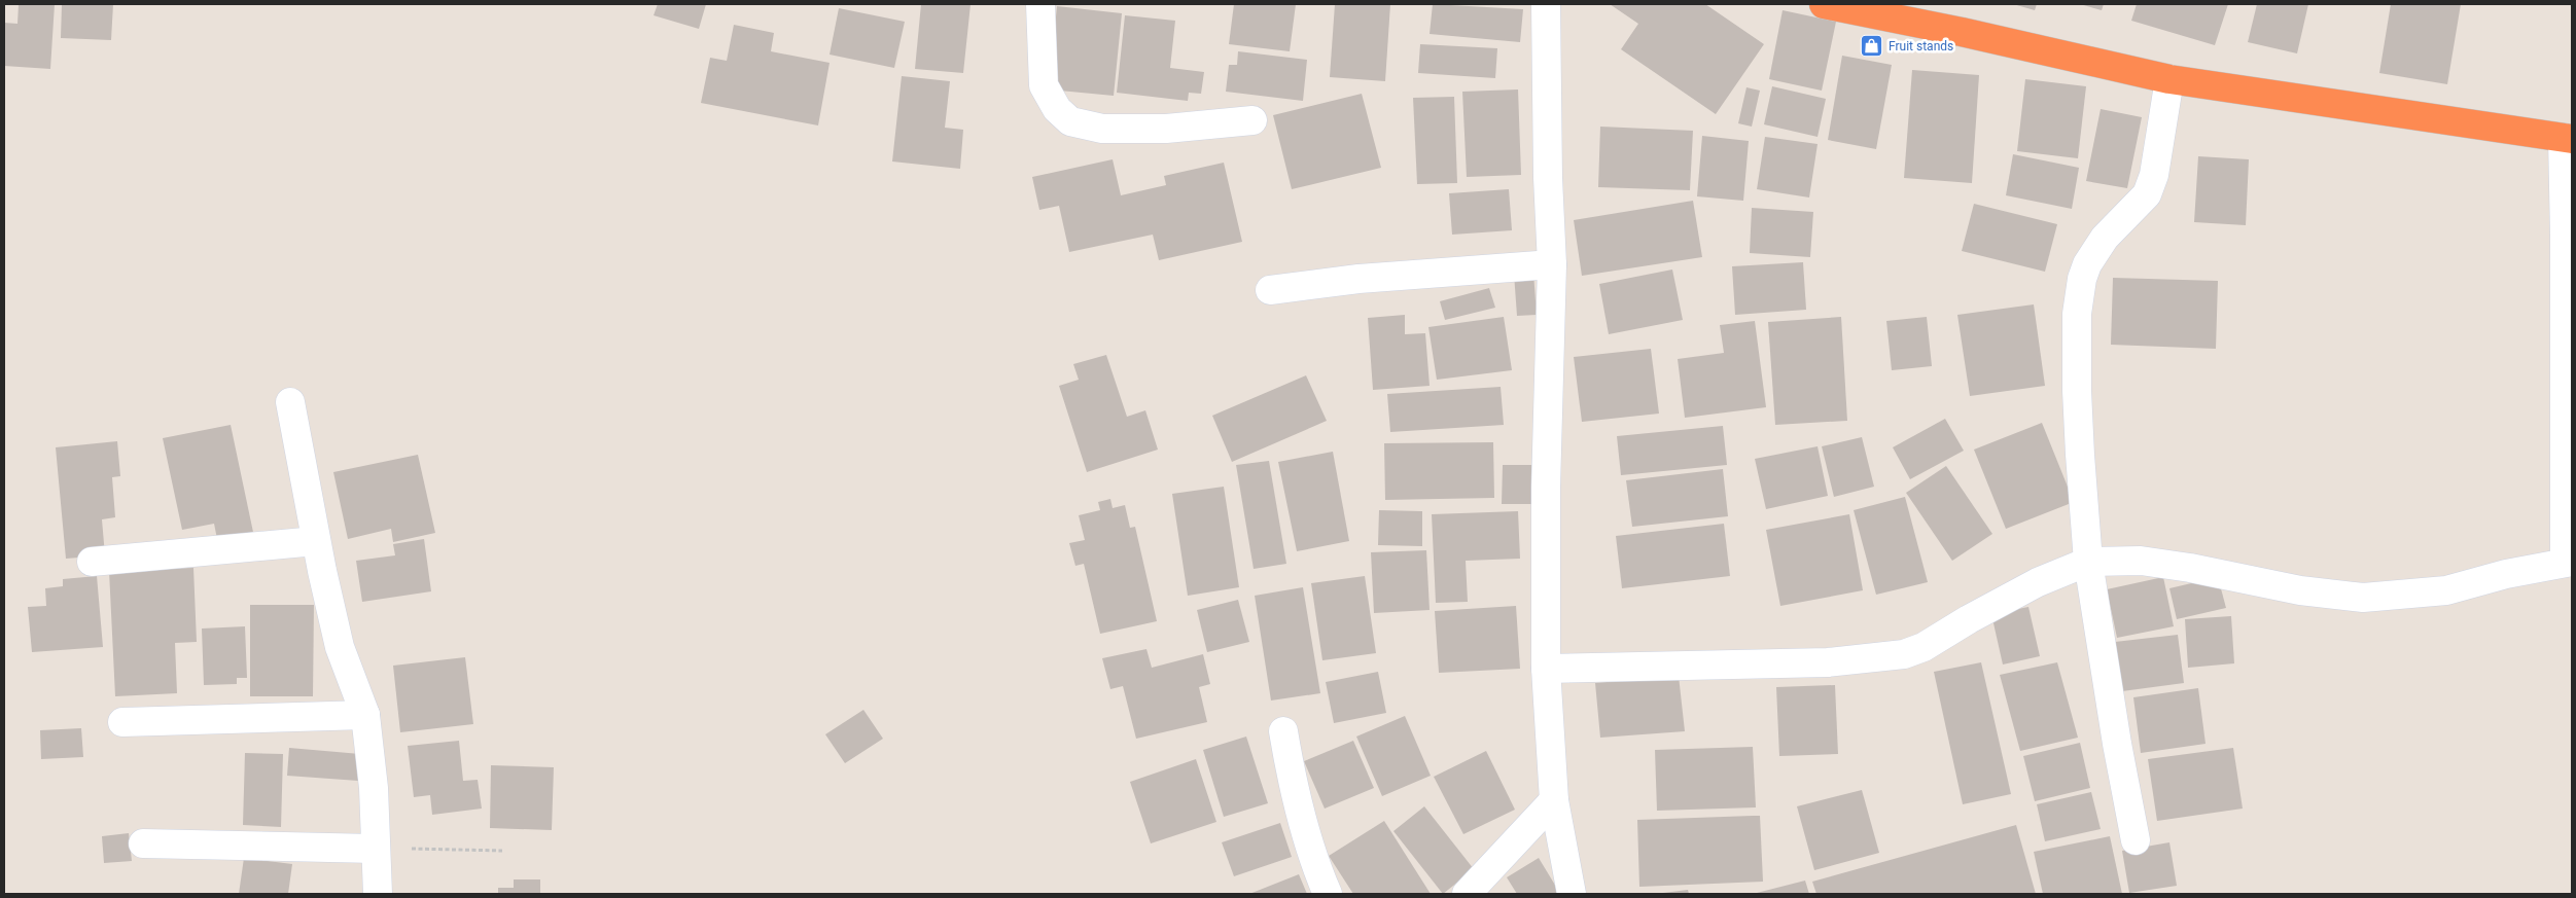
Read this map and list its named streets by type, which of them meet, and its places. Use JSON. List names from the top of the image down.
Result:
{
  "places": {
    "shop": ["Fruit stands"]
  }
}
